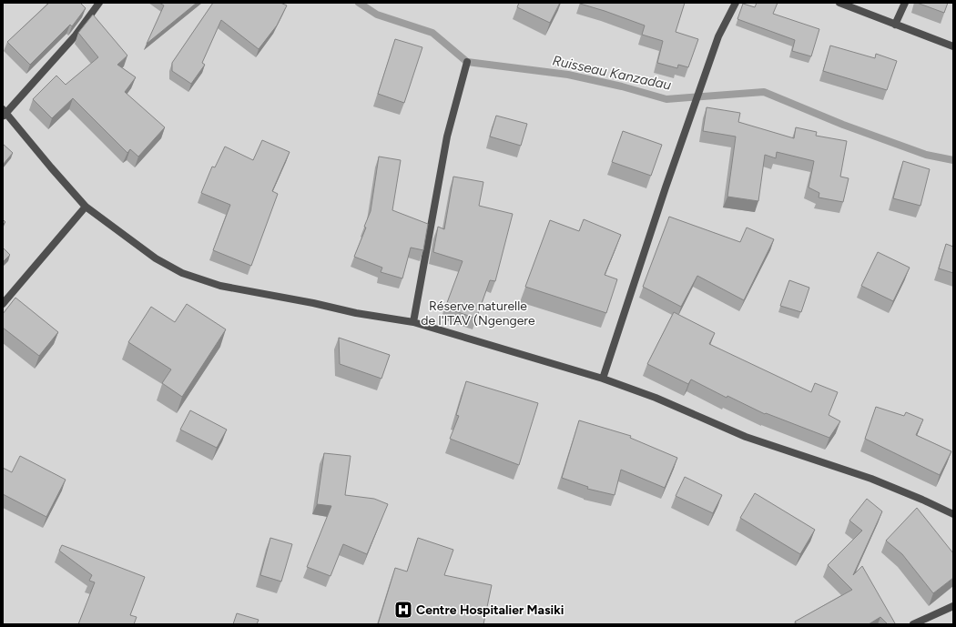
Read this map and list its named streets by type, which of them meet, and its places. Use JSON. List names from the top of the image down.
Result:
{
  "water": ["Ruisseau Kanzadau"],
  "parks": ["Réserve naturelle de l'ITAV (Ngengere"],
  "places": {
    "hospital": ["Centre Hospitalier Masiki"]
  }
}
